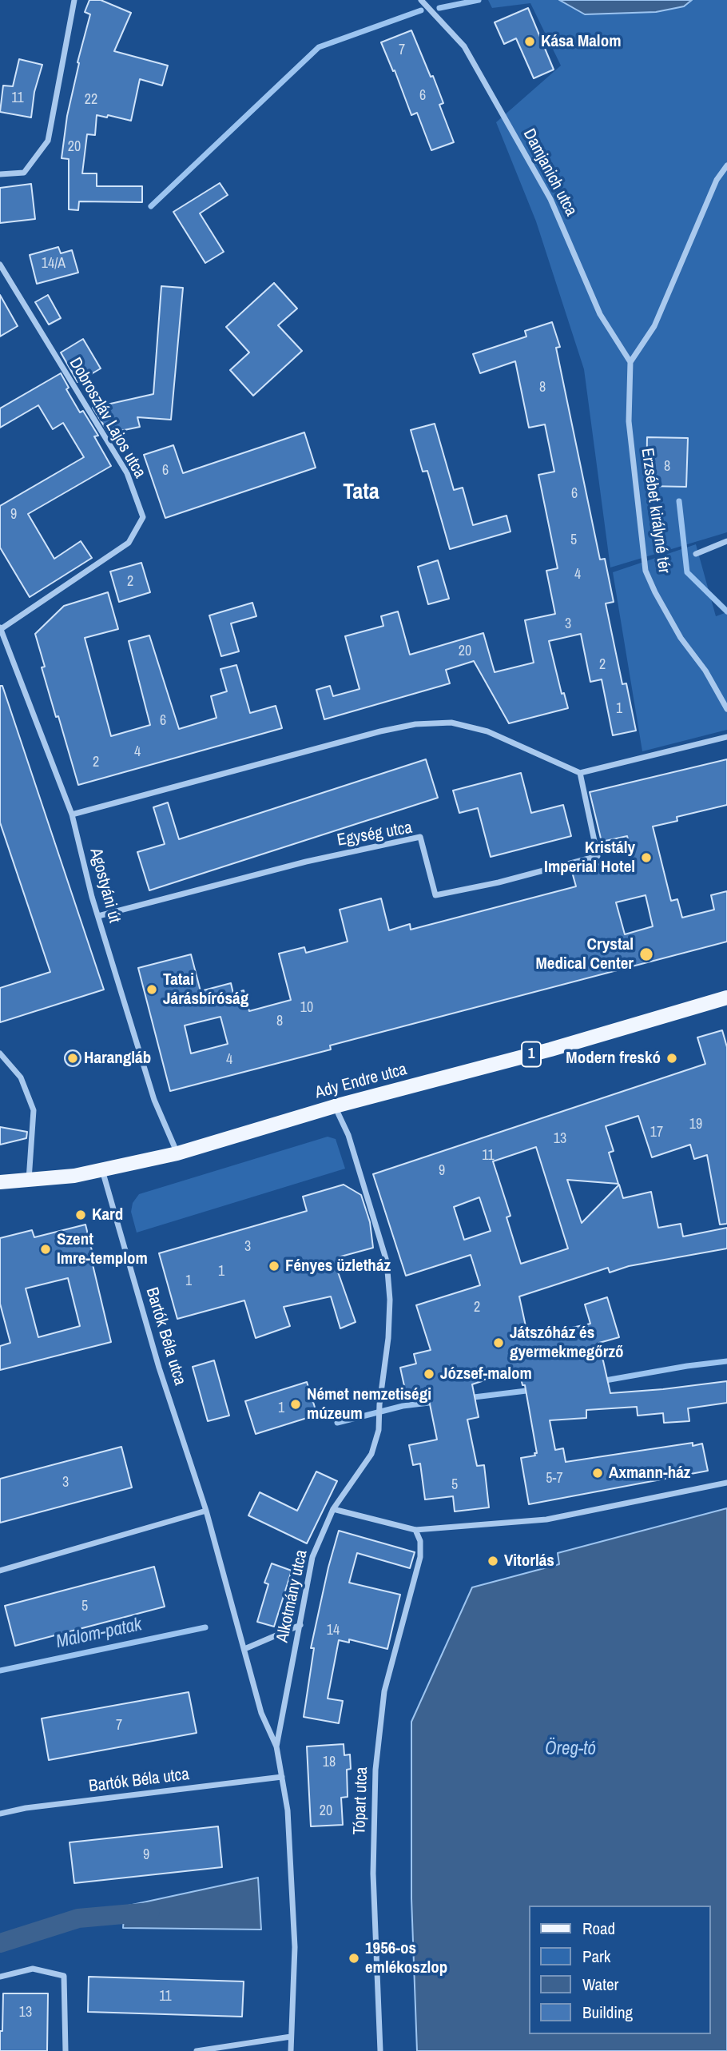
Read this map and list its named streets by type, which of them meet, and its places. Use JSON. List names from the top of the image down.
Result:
{
  "streets": {
    "main road": ["1", "Ady Endre utca"],
    "street": [
      "Damjanich utca",
      "Dobroszláv Lajos utca",
      "Erzsébet királyné tér",
      "Egység utca",
      "Agostyáni út",
      "Bartók Béla utca",
      "Alkotmány utca",
      "Tópart utca"
    ]
  },
  "crossings": [
    ["Damjanich utca", "Erzsébet királyné tér"],
    ["Dobroszláv Lajos utca", "Agostyáni út"],
    ["Egység utca", "Agostyáni út"],
    ["Agostyáni út", "Ady Endre utca"],
    ["Ady Endre utca", "Bartók Béla utca"],
    ["Ady Endre utca", "Alkotmány utca"],
    ["Bartók Béla utca", "Alkotmány utca"]
  ],
  "districts": ["Tata"],
  "water": ["Malom-patak", "Öreg-tó"],
  "places": [
    "Kása Malom",
    "Kristály Imperial Hotel",
    "Crystal Medical Center",
    "Tatai Járásbíróság",
    "Harangláb",
    "Modern freskó",
    "Kard",
    "Szent Imre-templom",
    "Fényes üzletház",
    "Játszóház és gyermekmegőrző",
    "József-malom",
    "Német nemzetiségi múzeum",
    "Axmann-ház",
    "Vitorlás",
    "1956-os emlékoszlop"
  ],
  "house_numbers": [
    "7",
    "6",
    "11",
    "22",
    "20",
    "14/A",
    "8",
    "8",
    "6",
    "6",
    "9",
    "5",
    "4",
    "2",
    "3",
    "20",
    "2",
    "1",
    "6",
    "4",
    "2",
    "10",
    "8",
    "4",
    "19",
    "17",
    "13",
    "11",
    "9",
    "3",
    "1",
    "1",
    "2",
    "1",
    "5-7",
    "3",
    "5",
    "5",
    "14",
    "7",
    "18",
    "20",
    "9",
    "11",
    "13"
  ],
  "legend": [
    "Road",
    "Park",
    "Water",
    "Building"
  ]
}
